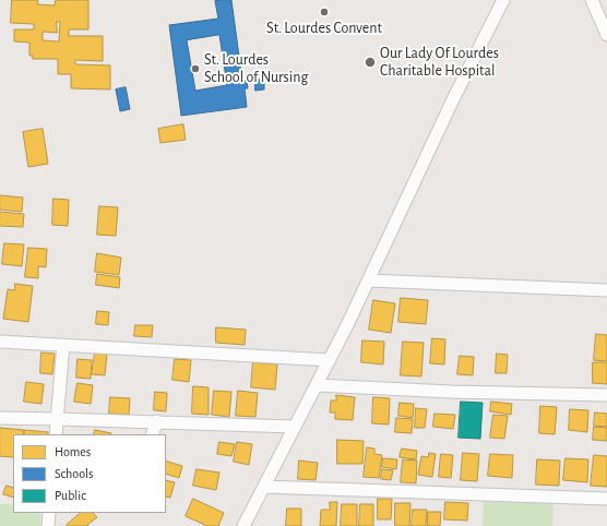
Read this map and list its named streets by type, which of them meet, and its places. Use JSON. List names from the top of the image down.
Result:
{
  "places": ["St. Lourdes Convent", "Our Lady Of Lourdes Charitable Hospital", "St. Lourdes School of Nursing"],
  "legend": ["Homes", "Schools", "Public"]
}
